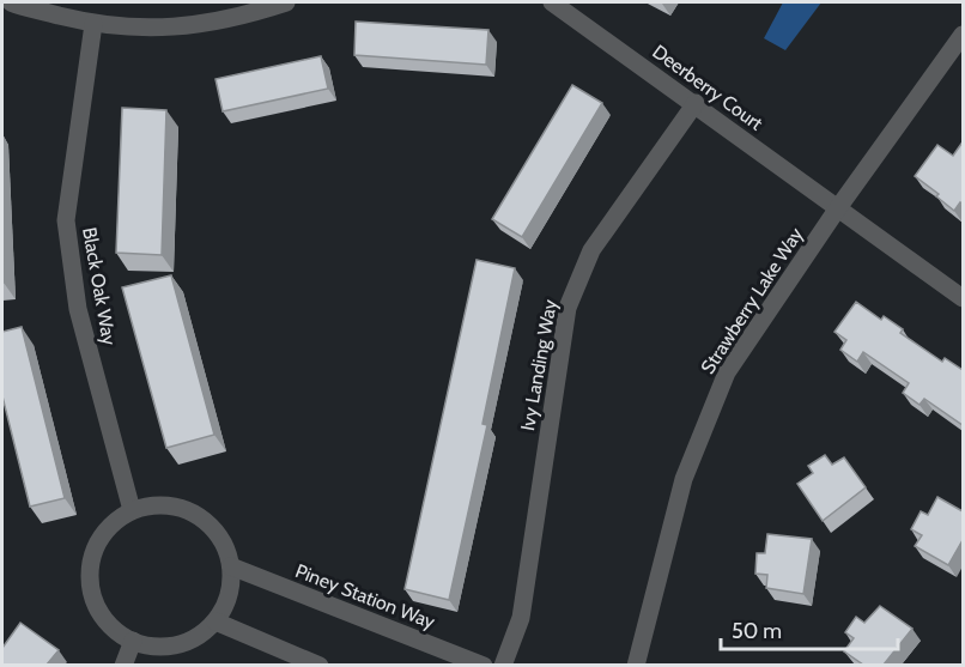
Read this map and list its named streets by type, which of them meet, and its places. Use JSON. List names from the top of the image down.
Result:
{
  "streets": {
    "street": [
      "Deerberry Court",
      "Black Oak Way",
      "Strawberry Lake Way",
      "Ivy Landing Way",
      "Piney Station Way"
    ]
  },
  "crossings": [
    ["Deerberry Court", "Strawberry Lake Way"],
    ["Deerberry Court", "Ivy Landing Way"],
    ["Black Oak Way", "Piney Station Way"]
  ],
  "scale_bar": "50 m"
}
